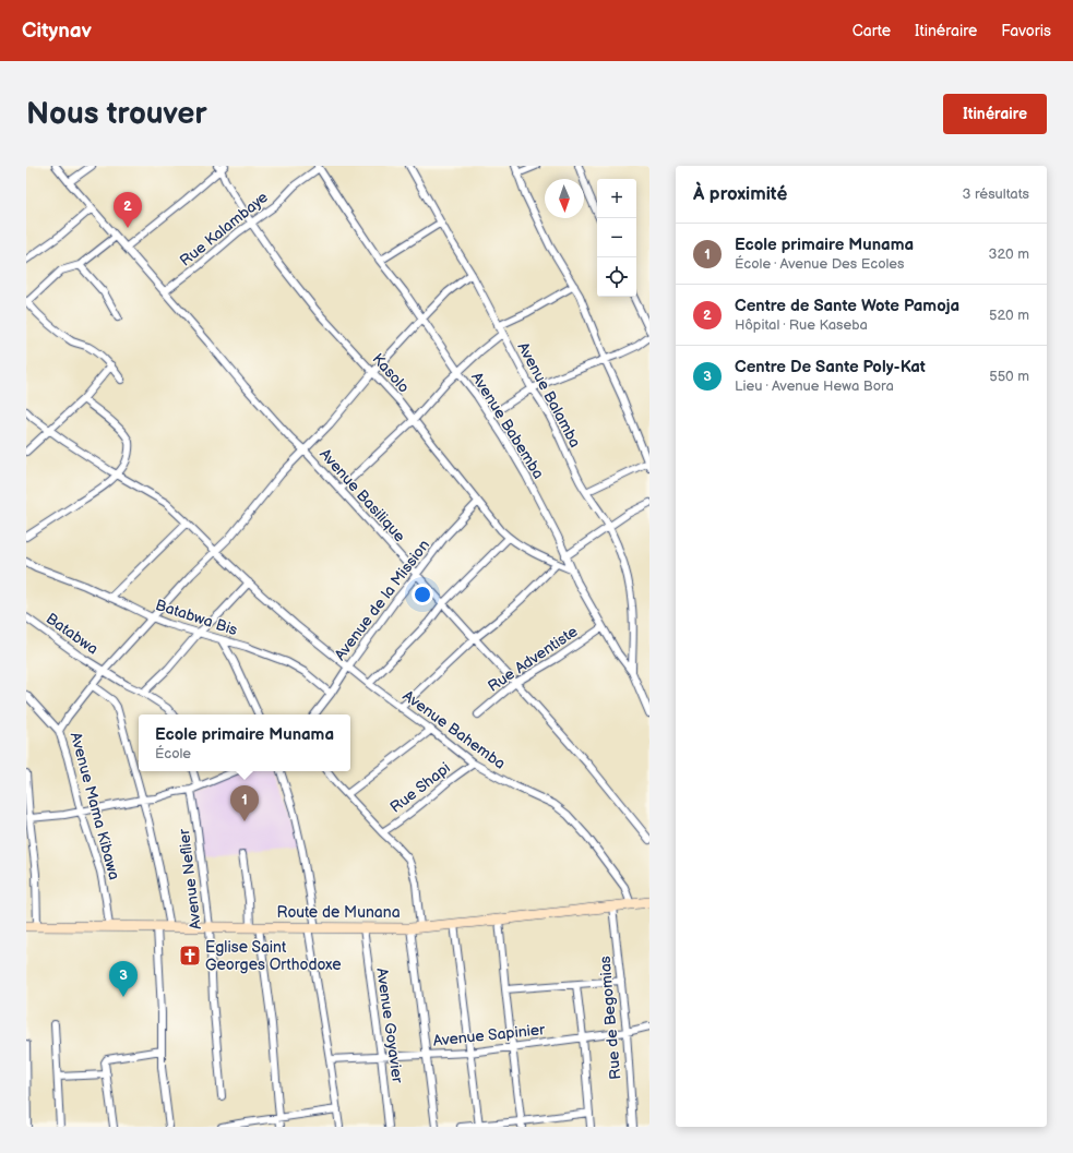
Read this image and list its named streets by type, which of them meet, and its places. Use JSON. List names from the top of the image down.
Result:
{
  "streets": {
    "main road": ["Route de Munana"],
    "street": [
      "Rue Kalambaye",
      "Kasolo",
      "Avenue Balamba",
      "Avenue Babemba",
      "Avenue Basilique",
      "Avenue de la Mission",
      "Batabwa Bis",
      "Batabwa",
      "Rue Adventiste",
      "Avenue Bahemba",
      "Rue Shapi",
      "Avenue Mama Kibawa",
      "Avenue Neflier",
      "Rue de Begomias",
      "Avenue Goyavier",
      "Avenue Sapinier"
    ]
  },
  "crossings": [
    ["Rue Kalambaye", "Kasolo"],
    ["Rue Kalambaye", "Avenue Babemba"],
    ["Rue Kalambaye", "Avenue Basilique"],
    ["Kasolo", "Avenue Babemba"],
    ["Kasolo", "Avenue de la Mission"],
    ["Kasolo", "Avenue Mama Kibawa"],
    ["Avenue Balamba", "Avenue Babemba"],
    ["Avenue Balamba", "Avenue Mama Kibawa"],
    ["Avenue Babemba", "Rue Adventiste"],
    ["Avenue Babemba", "Avenue Mama Kibawa"],
    ["Avenue Basilique", "Avenue de la Mission"],
    ["Avenue Basilique", "Rue Adventiste"],
    ["Avenue Basilique", "Avenue Mama Kibawa"],
    ["Avenue de la Mission", "Batabwa Bis"],
    ["Avenue de la Mission", "Avenue Bahemba"],
    ["Batabwa Bis", "Avenue Mama Kibawa"],
    ["Batabwa", "Avenue Mama Kibawa"],
    ["Avenue Bahemba", "Rue Shapi"],
    ["Avenue Bahemba", "Avenue Mama Kibawa"],
    ["Avenue Bahemba", "Route de Munana"],
    ["Avenue Mama Kibawa", "Route de Munana"],
    ["Avenue Neflier", "Route de Munana"],
    ["Route de Munana", "Rue de Begomias"],
    ["Route de Munana", "Avenue Goyavier"],
    ["Rue de Begomias", "Avenue Sapinier"],
    ["Avenue Goyavier", "Avenue Sapinier"]
  ],
  "places": {
    "church": ["Eglise Saint Georges Orthodoxe"]
  },
  "north": "bottom",
  "page": {
    "header": "Citynav",
    "nav": ["Carte", "Itinéraire", "Favoris"],
    "buttons": "Itinéraire",
    "title": "Nous trouver",
    "heading": ["À proximité", "3 résultats"],
    "map_buttons": ["+", "−"],
    "pins": ["2", "1", "3"],
    "list": [
      {
        "mark": "1",
        "name": "Ecole primaire Munama",
        "note": "École · Avenue Des Ecoles",
        "value": "320 m"
      },
      {
        "mark": "2",
        "name": "Centre de Sante Wote Pamoja",
        "note": "Hôpital · Rue Kaseba",
        "value": "520 m"
      },
      {
        "mark": "3",
        "name": "Centre De Sante Poly-Kat",
        "note": "Lieu · Avenue Hewa Bora",
        "value": "550 m"
      }
    ],
    "popup": ["Ecole primaire Munama", "École"]
  }
}
